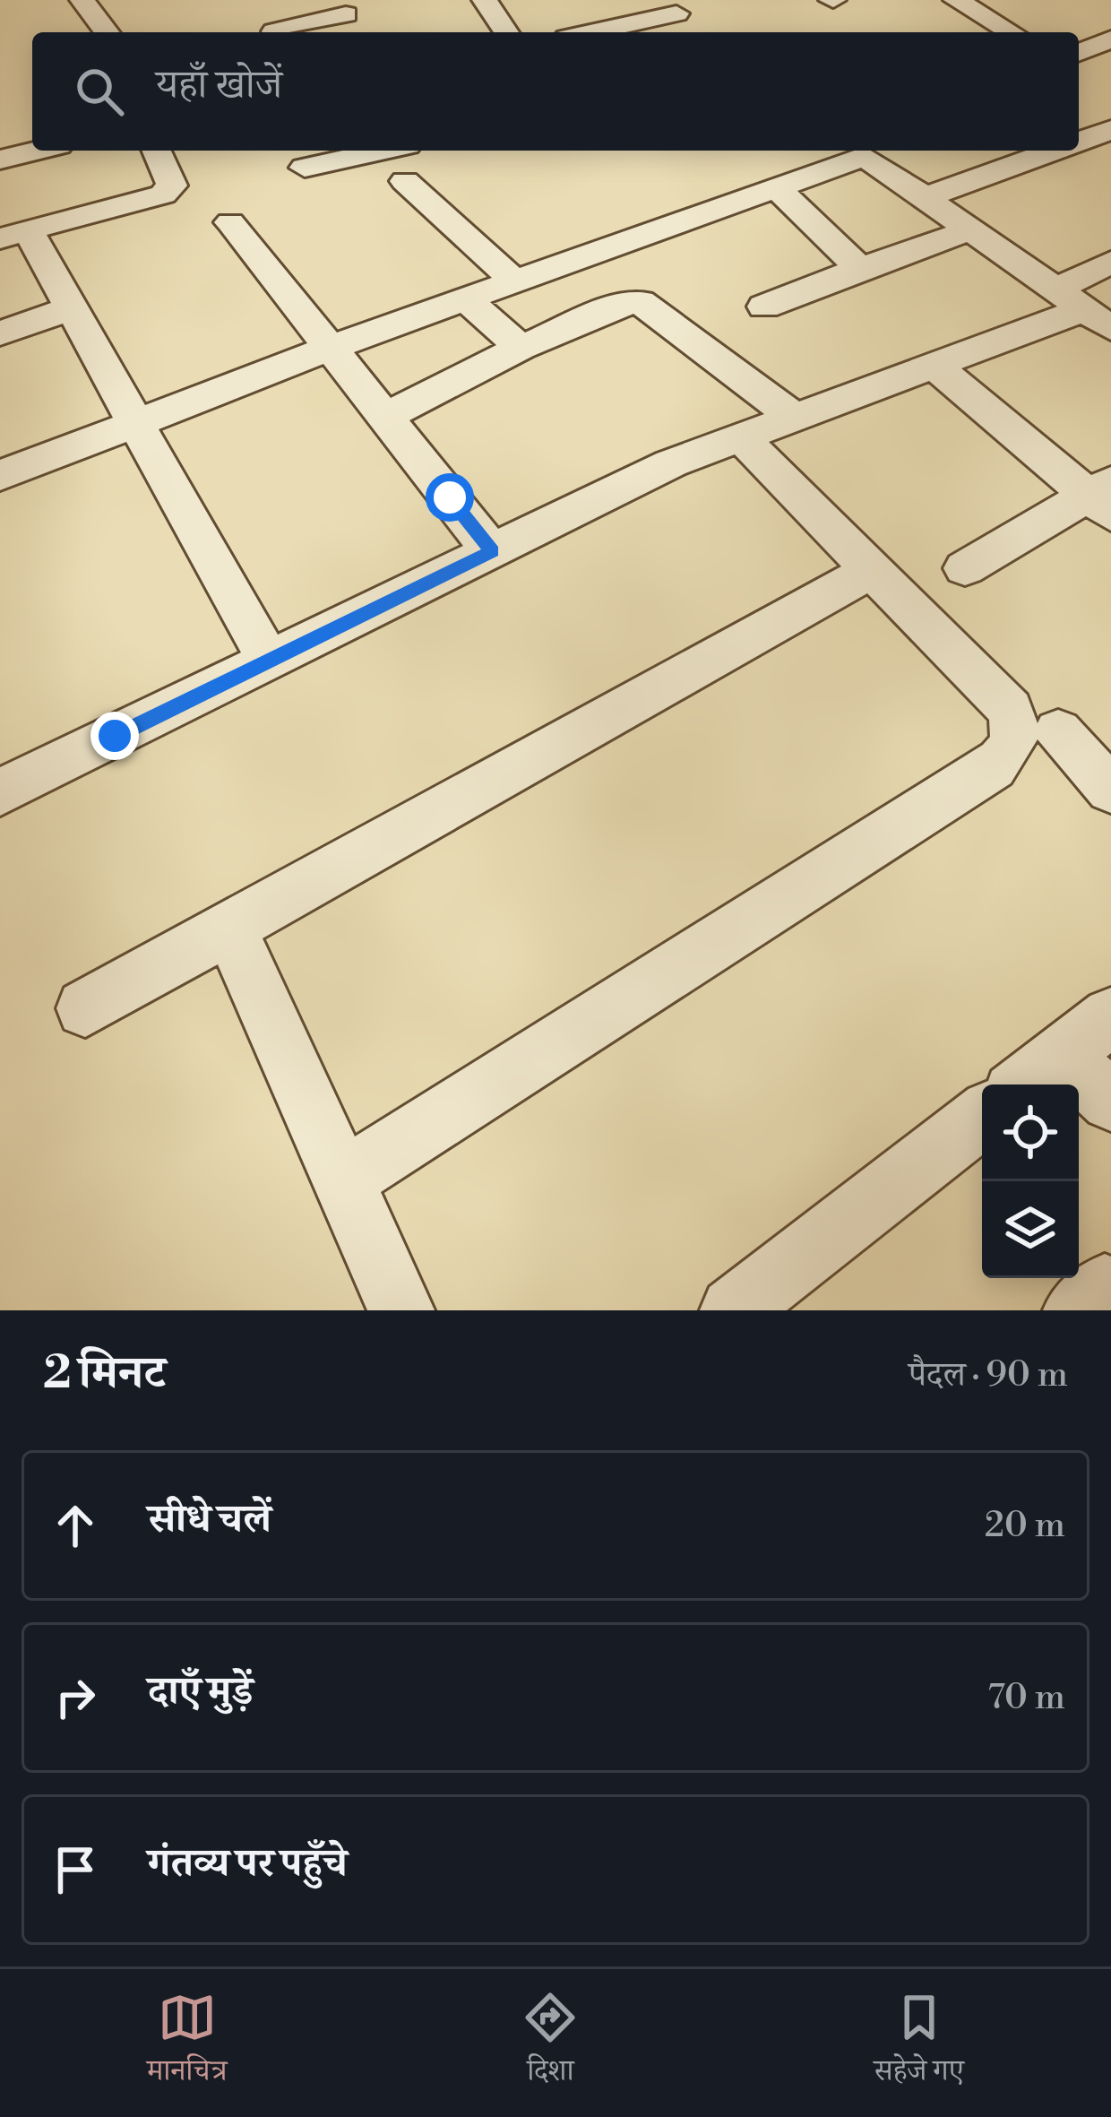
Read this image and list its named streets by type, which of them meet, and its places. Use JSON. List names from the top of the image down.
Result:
{
  "page": {
    "search": "यहाँ खोजें",
    "heading": ["2 मिनट", "पैदल · 90 m"],
    "list": [
      ["सीधे चलें", "20 m"],
      ["दाएँ मुड़ें", "70 m"],
      "गंतव्य पर पहुँचे"
    ],
    "nav": ["मानचित्र", "दिशा", "सहेजे गए"]
  }
}
